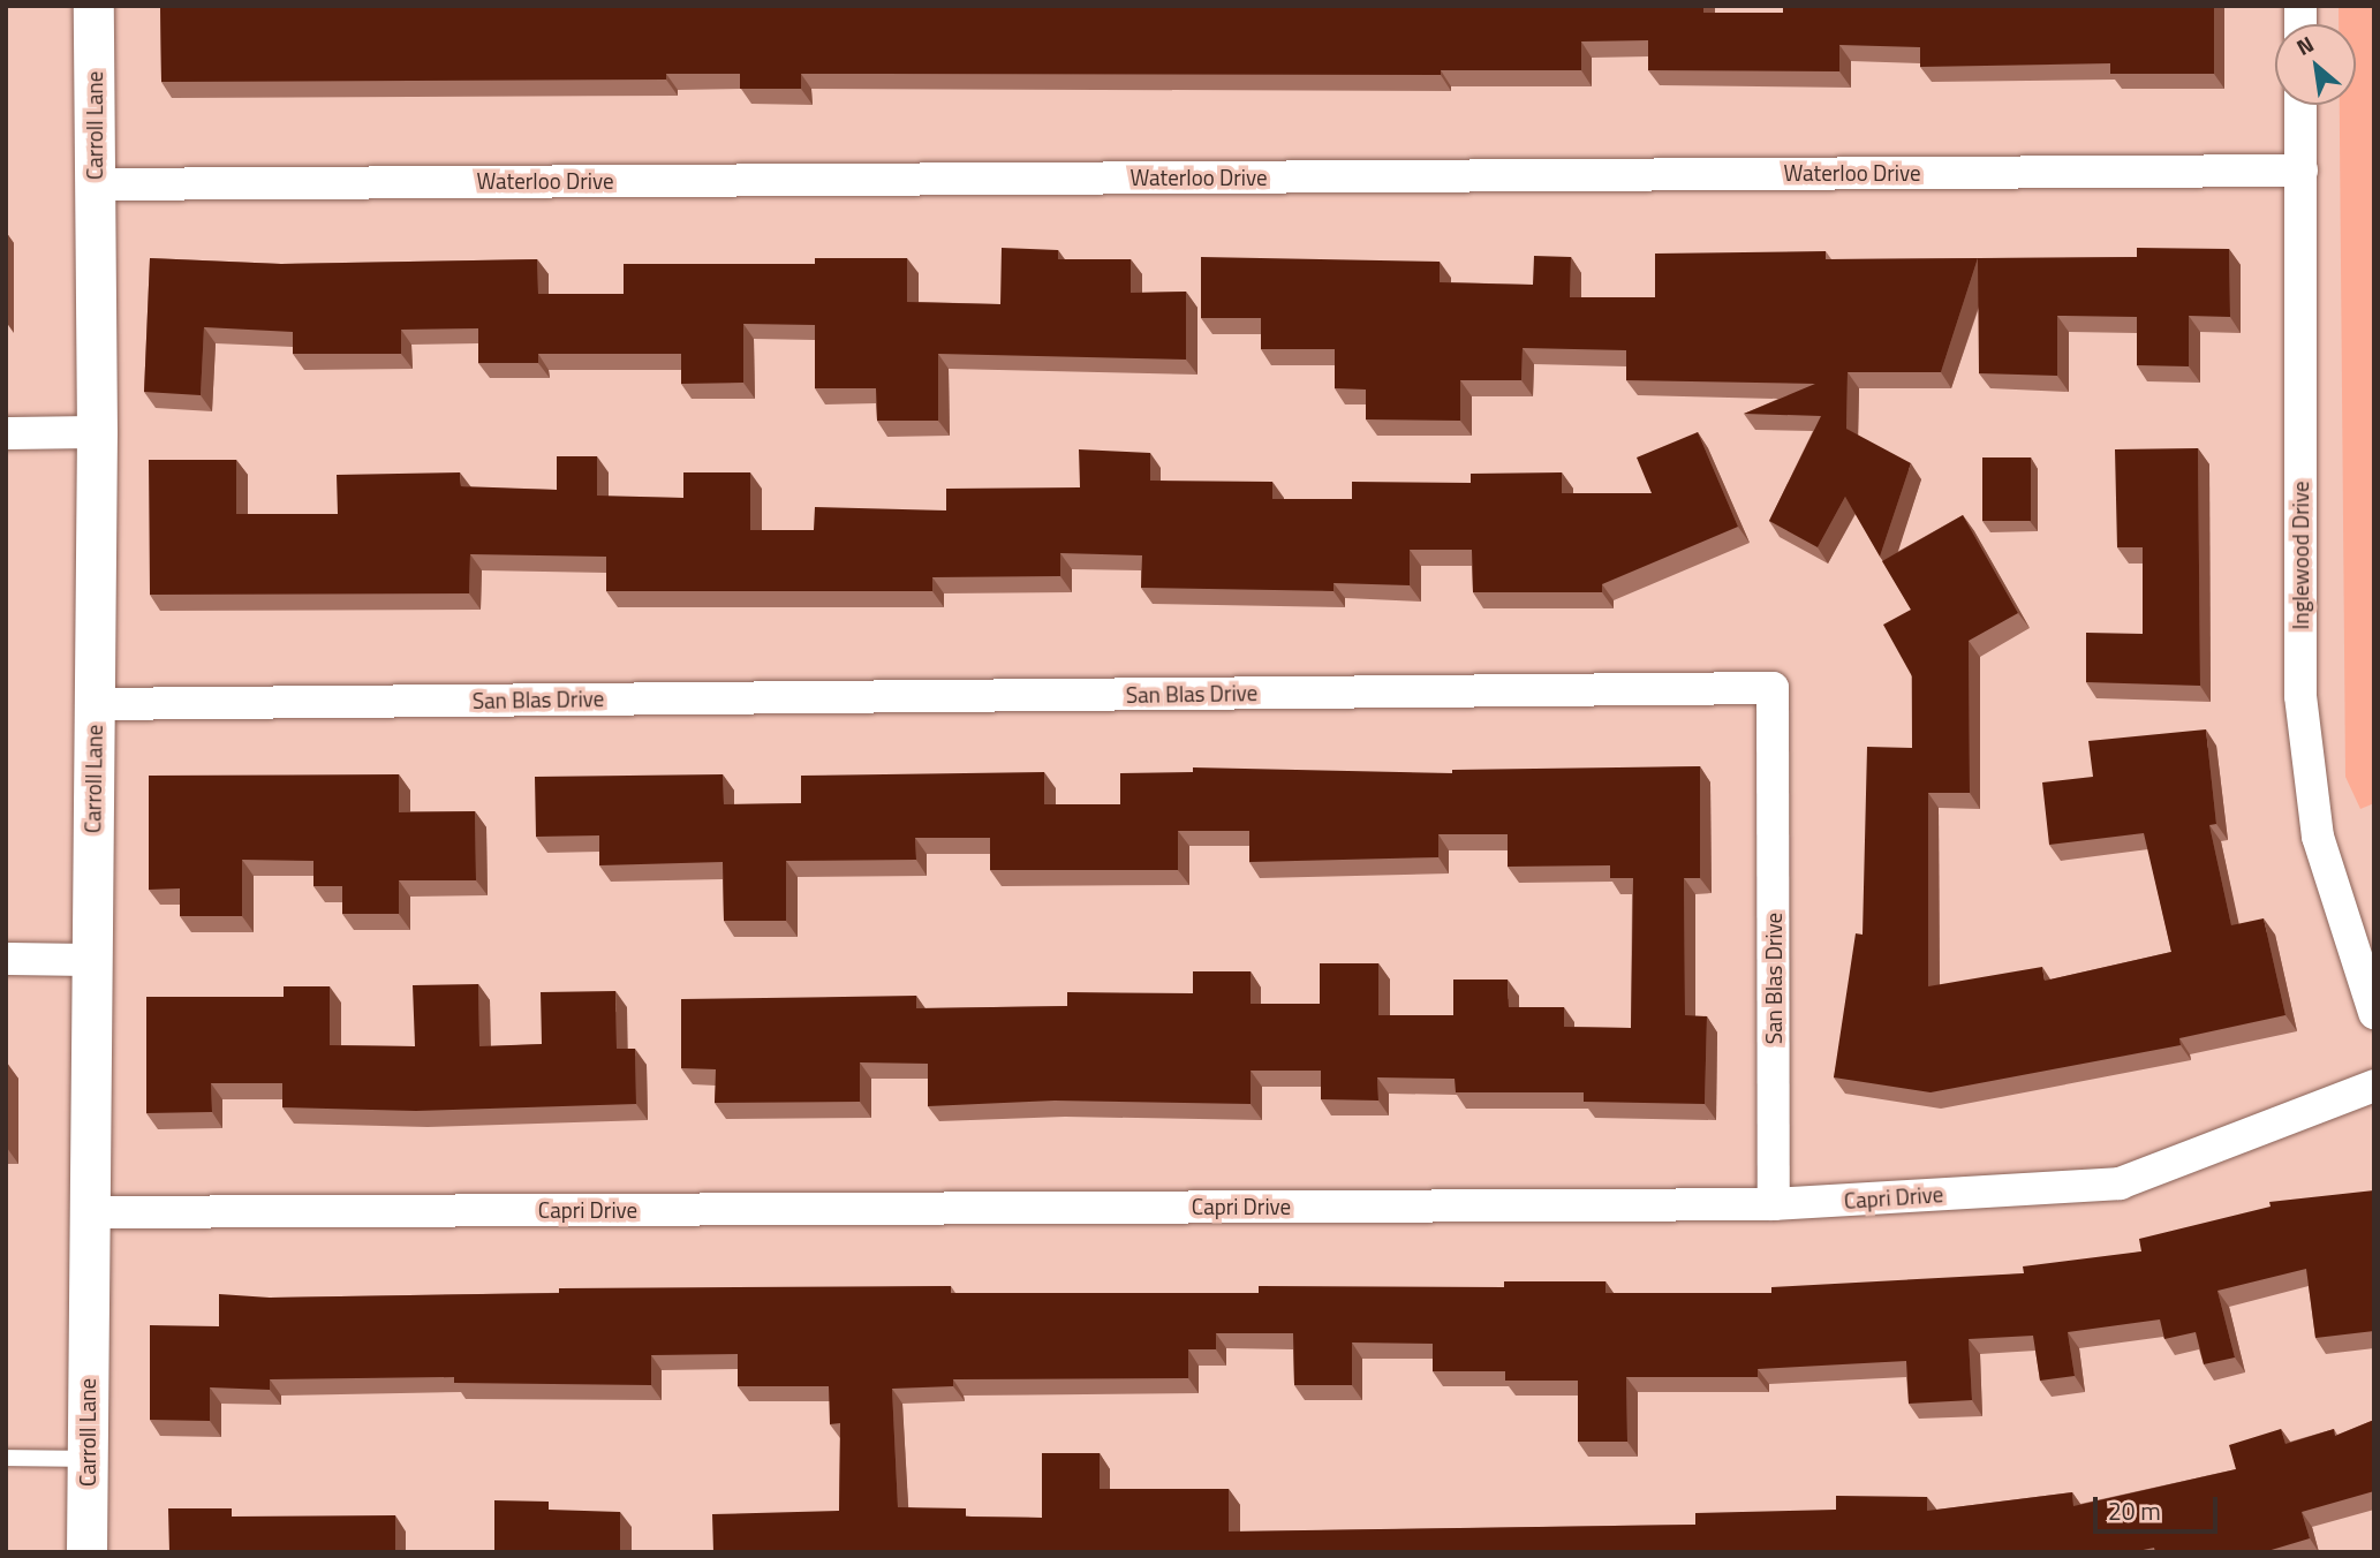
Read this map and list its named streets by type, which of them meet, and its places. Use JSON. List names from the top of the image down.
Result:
{
  "streets": {
    "street": [
      "Carroll Lane",
      "Waterloo Drive",
      "Inglewood Drive",
      "San Blas Drive",
      "Capri Drive"
    ]
  },
  "crossings": [
    ["Carroll Lane", "Waterloo Drive"],
    ["Carroll Lane", "San Blas Drive"],
    ["Carroll Lane", "Capri Drive"],
    ["Waterloo Drive", "Inglewood Drive"],
    ["San Blas Drive", "Capri Drive"]
  ],
  "scale_bar": "20 m",
  "north": "top left"
}
